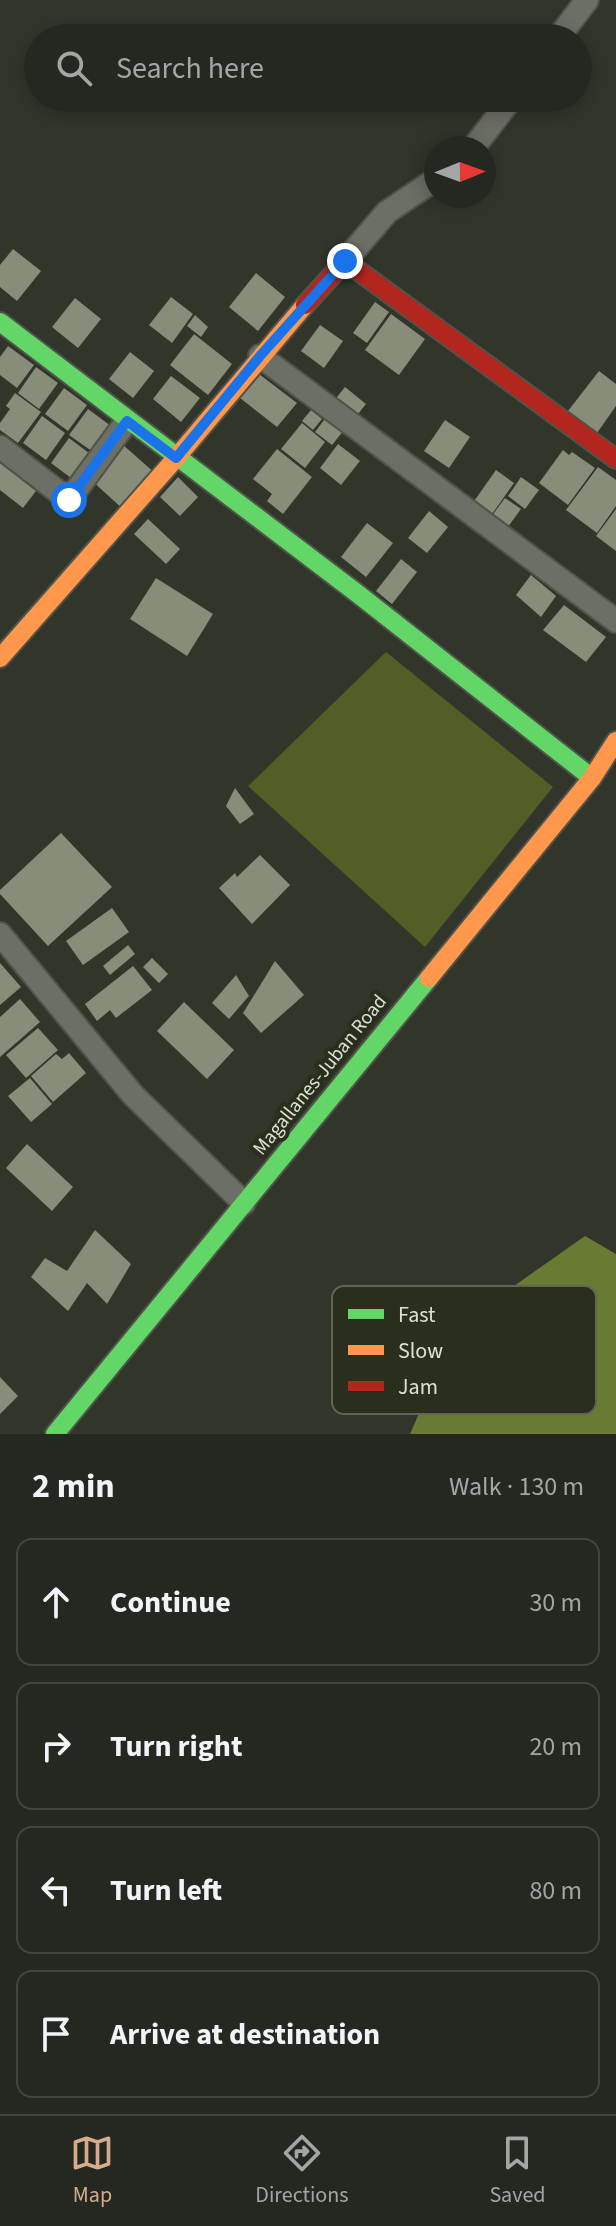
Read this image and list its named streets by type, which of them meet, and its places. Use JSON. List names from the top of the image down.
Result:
{
  "streets": {
    "street": ["Magallanes-Juban Road"]
  },
  "legend": ["Fast", "Slow", "Jam"],
  "north": "right",
  "page": {
    "search": "Search here",
    "heading": ["2 min", "Walk · 130 m"],
    "list": [
      ["Continue", "30 m"],
      ["Turn right", "20 m"],
      ["Turn left", "80 m"],
      "Arrive at destination"
    ],
    "nav": ["Map", "Directions", "Saved"]
  }
}
